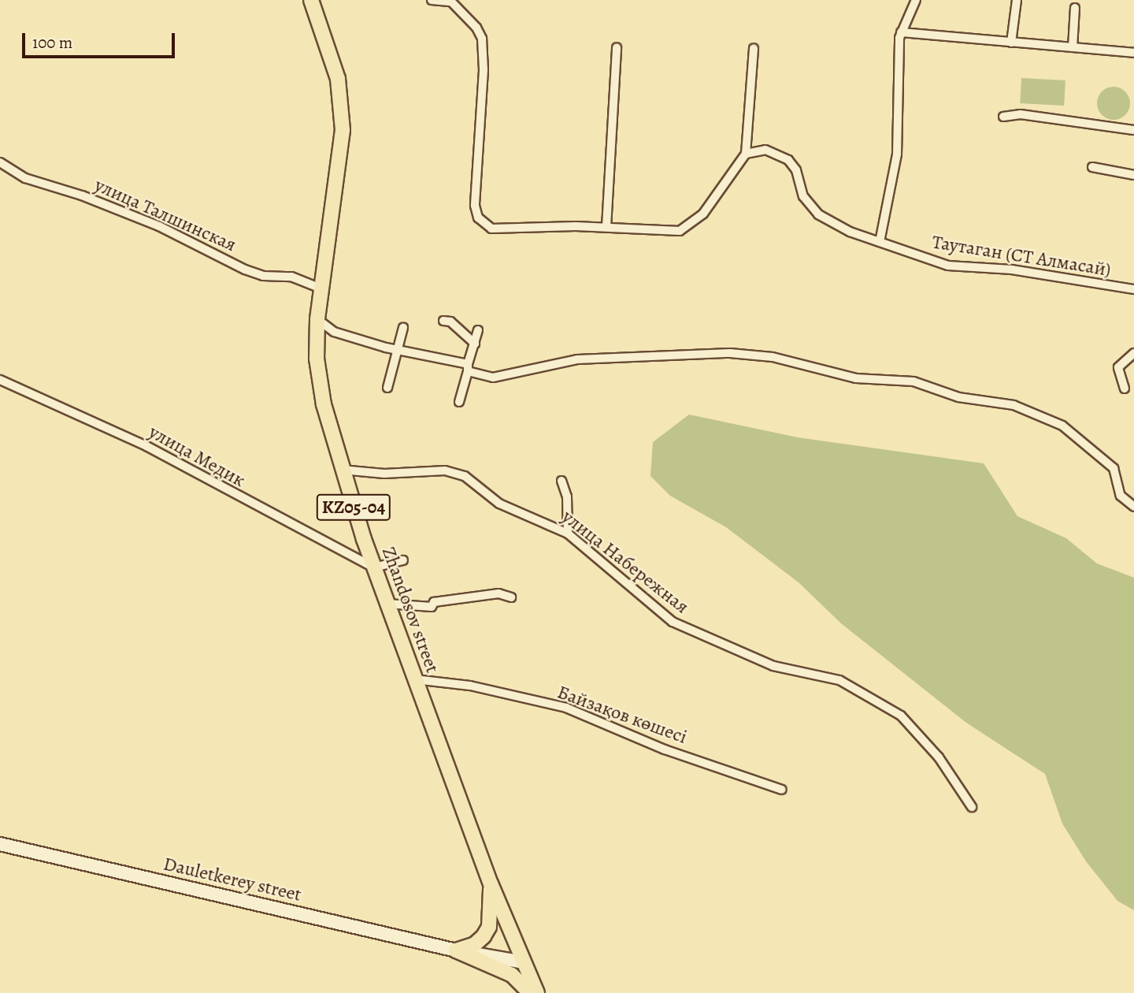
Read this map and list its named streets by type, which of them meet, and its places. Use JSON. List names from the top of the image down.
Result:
{
  "streets": {
    "main road": ["KZ05-04", "Zhandosov street", "Dauletkerey street"],
    "street": [
      "улица Талшинская",
      "Таутаган (СТ Алмасай)",
      "улица Медик",
      "улица Набережная",
      "Байзақов көшесі"
    ]
  },
  "crossings": [
    ["улица Талшинская", "Zhandosov street"],
    ["улица Медик", "Zhandosov street"],
    ["улица Набережная", "Zhandosov street"],
    ["Zhandosov street", "Байзақов көшесі"],
    ["Zhandosov street", "Dauletkerey street"]
  ],
  "scale_bar": "100 m"
}
